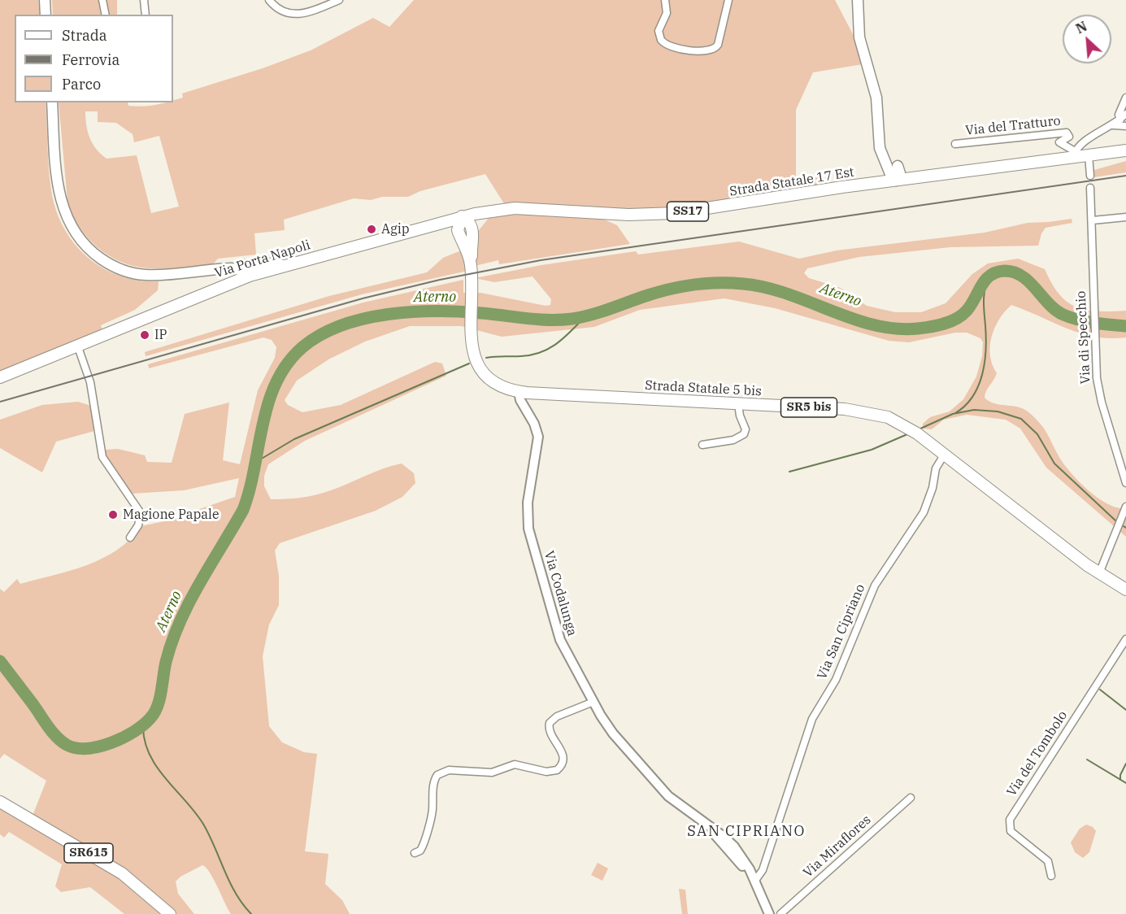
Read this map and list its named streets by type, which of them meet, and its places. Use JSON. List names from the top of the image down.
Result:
{
  "streets": {
    "main road": [
      "Strada Statale 17 Est",
      "SS17",
      "Via Porta Napoli",
      "Strada Statale 5 bis",
      "SR5 bis",
      "SR615"
    ],
    "street": [
      "Via del Tratturo",
      "Via di Specchio",
      "Via Codalunga",
      "Via San Cipriano",
      "Via del Tombolo",
      "Via Miraflores"
    ]
  },
  "crossings": [
    ["Via del Tratturo", "Strada Statale 17 Est"],
    ["Strada Statale 17 Est", "Via Porta Napoli"],
    ["Strada Statale 17 Est", "Strada Statale 5 bis"],
    ["Via Porta Napoli", "Strada Statale 5 bis"],
    ["Strada Statale 5 bis", "Via Codalunga"],
    ["Strada Statale 5 bis", "Via San Cipriano"],
    ["Via Codalunga", "Via San Cipriano"]
  ],
  "districts": ["SAN CIPRIANO"],
  "water": ["Aterno"],
  "places": ["Agip", "IP", "Magione Papale"],
  "legend": ["Strada", "Ferrovia", "Parco"],
  "north": "top left"
}
